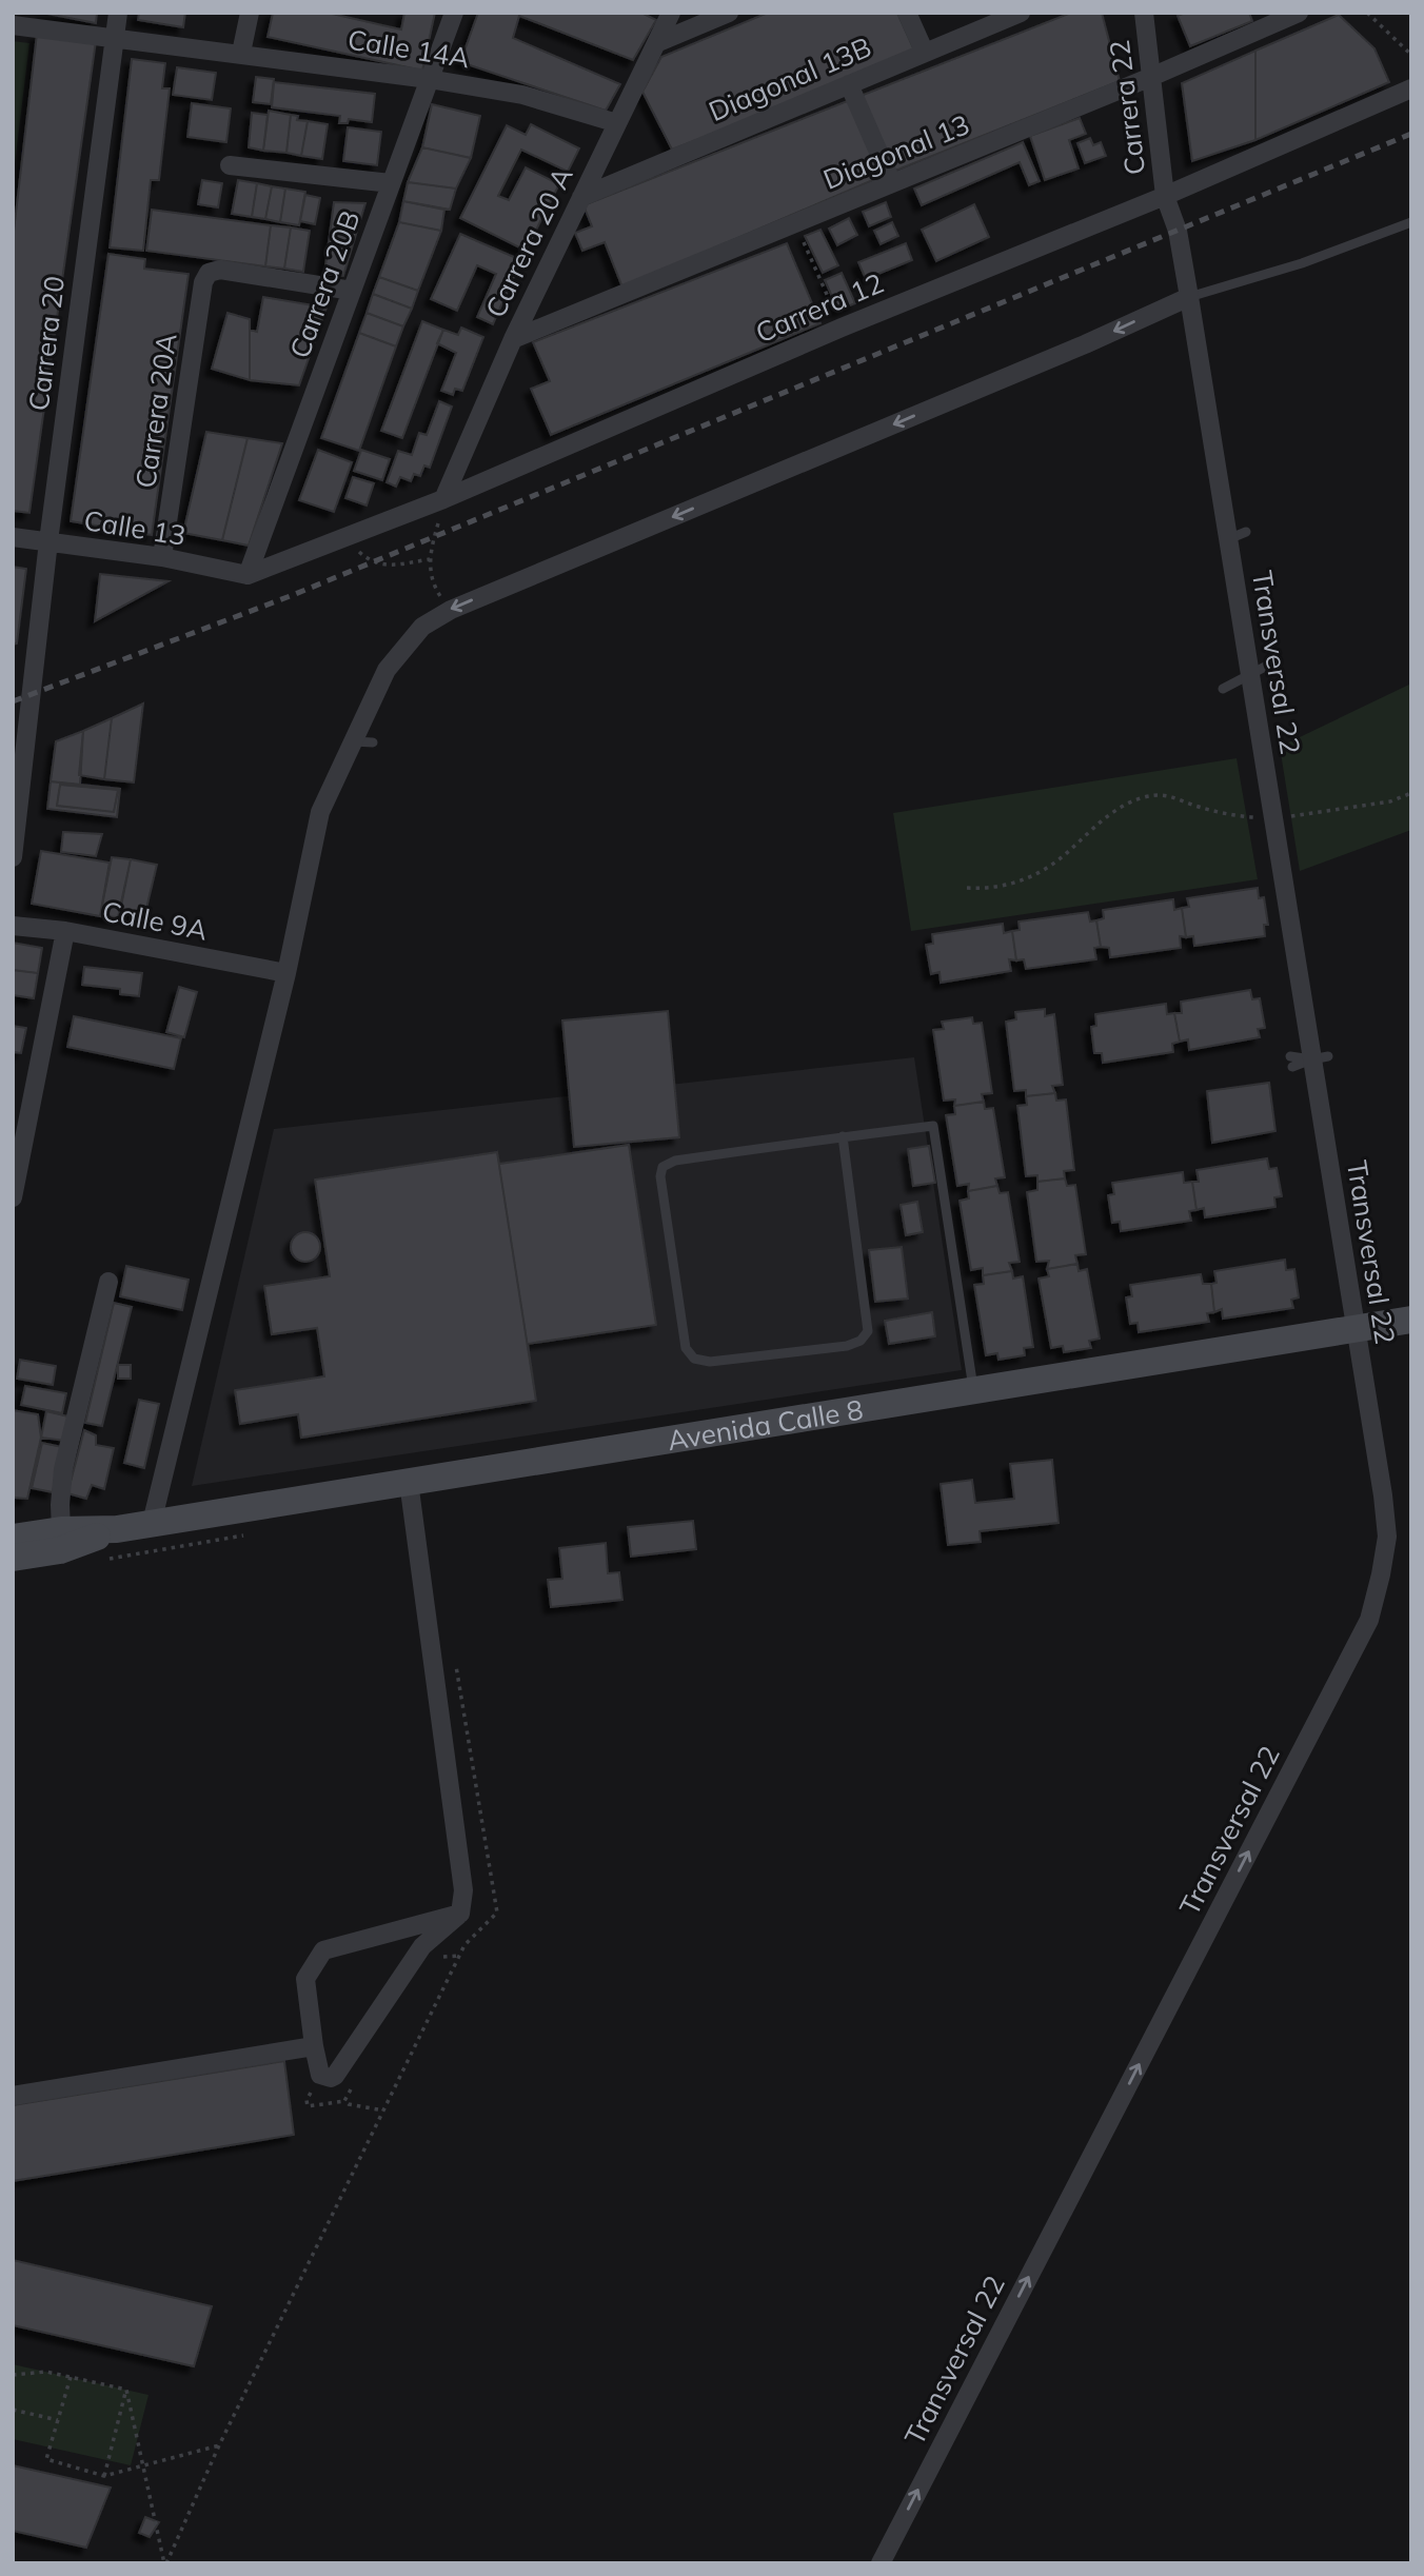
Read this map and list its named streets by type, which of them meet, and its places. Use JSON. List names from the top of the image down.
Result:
{
  "streets": {
    "main road": ["Avenida Calle 8"],
    "street": [
      "Calle 14A",
      "Diagonal 13B",
      "Carrera 22",
      "Diagonal 13",
      "Carrera 20 A",
      "Carrera 20B",
      "Carrera 12",
      "Carrera 20",
      "Carrera 20A",
      "Calle 13",
      "Transversal 22",
      "Calle 9A"
    ]
  },
  "crossings": [
    ["Calle 14A", "Carrera 20 A"],
    ["Calle 14A", "Carrera 20B"],
    ["Calle 14A", "Carrera 20"],
    ["Diagonal 13B", "Carrera 20 A"],
    ["Carrera 22", "Diagonal 13"],
    ["Carrera 22", "Carrera 12"],
    ["Carrera 22", "Transversal 22"],
    ["Diagonal 13", "Carrera 20 A"],
    ["Carrera 20 A", "Carrera 12"],
    ["Carrera 20B", "Carrera 12"],
    ["Carrera 20B", "Carrera 20A"],
    ["Carrera 20B", "Calle 13"],
    ["Carrera 12", "Calle 13"],
    ["Carrera 12", "Transversal 22"],
    ["Carrera 20", "Calle 13"],
    ["Carrera 20A", "Calle 13"],
    ["Transversal 22", "Avenida Calle 8"]
  ],
  "one_way": ["Transversal 22"]
}
